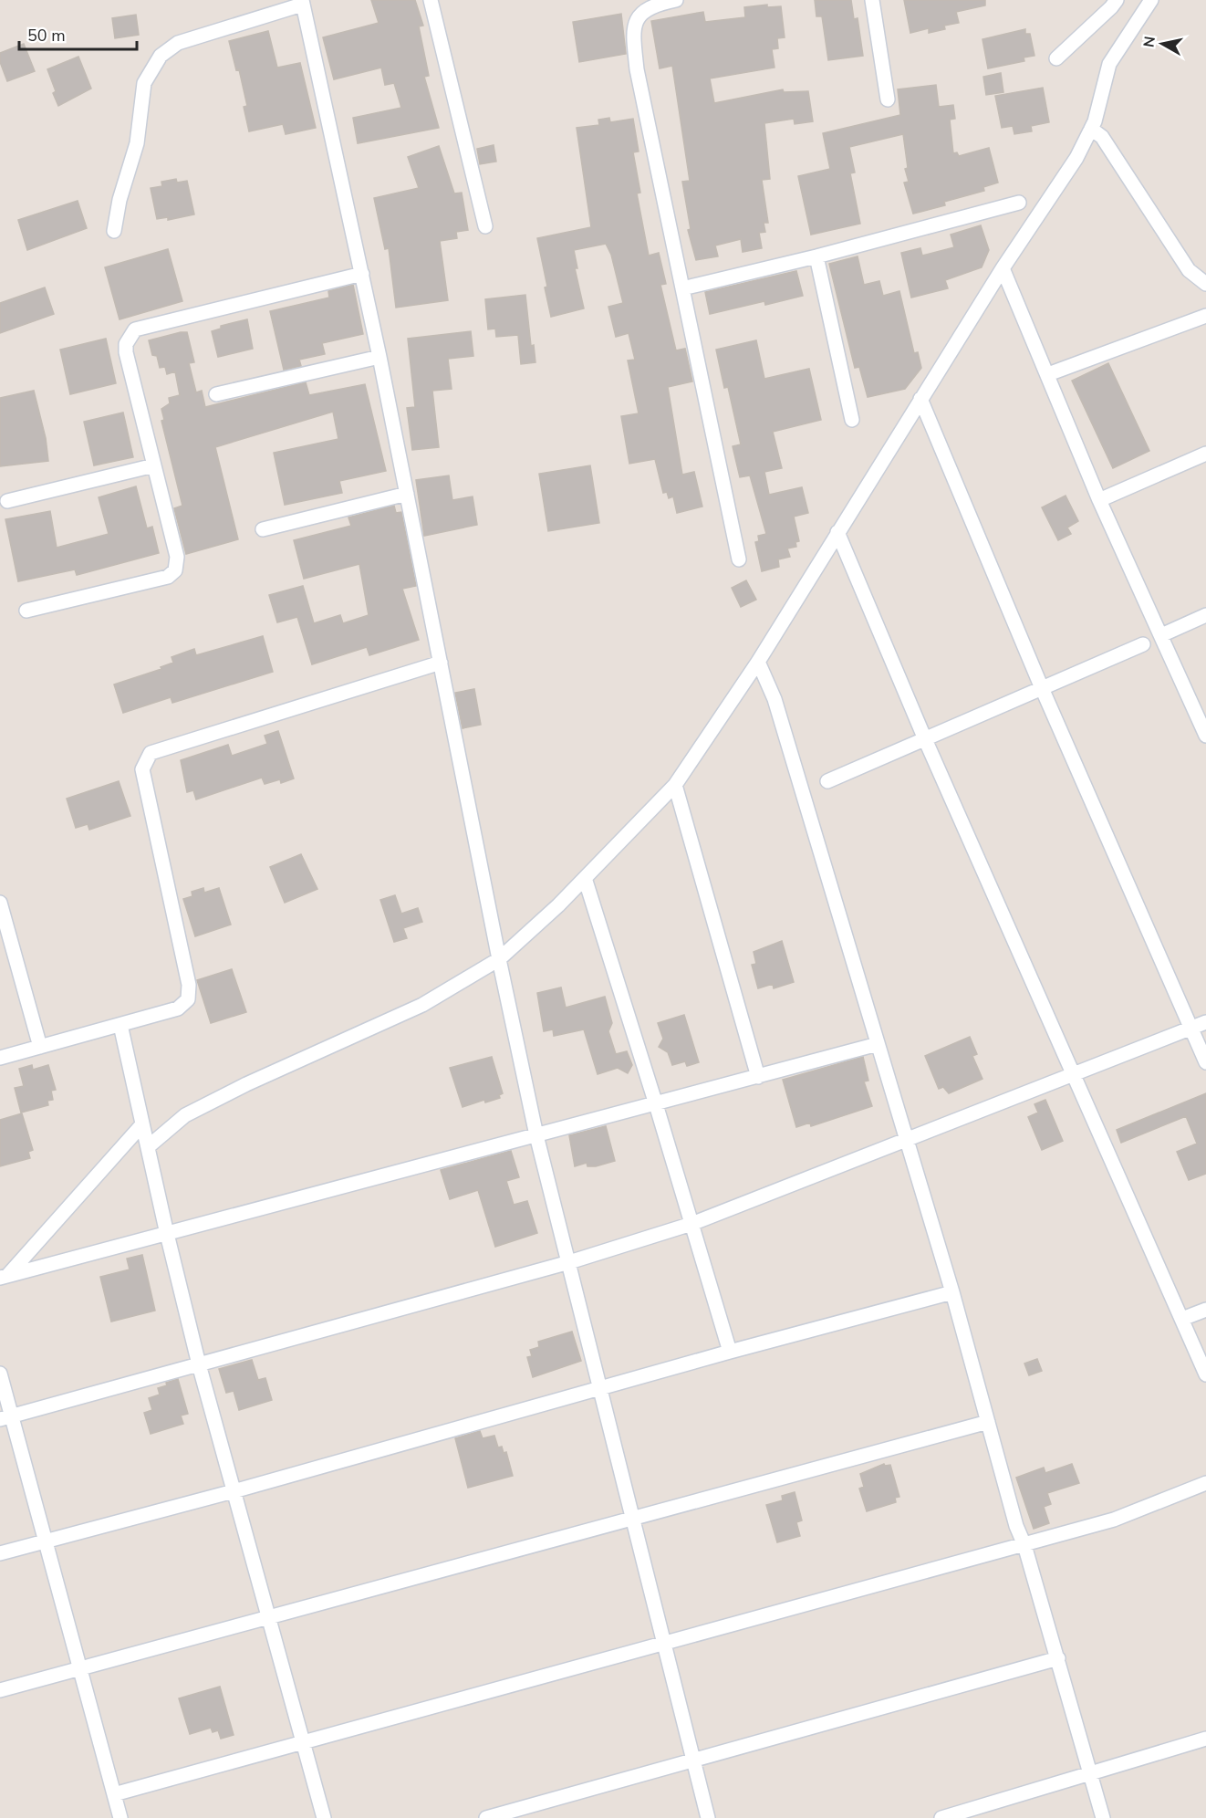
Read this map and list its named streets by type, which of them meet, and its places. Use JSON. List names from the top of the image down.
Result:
{
  "scale_bar": "50 m",
  "north": "left"
}
